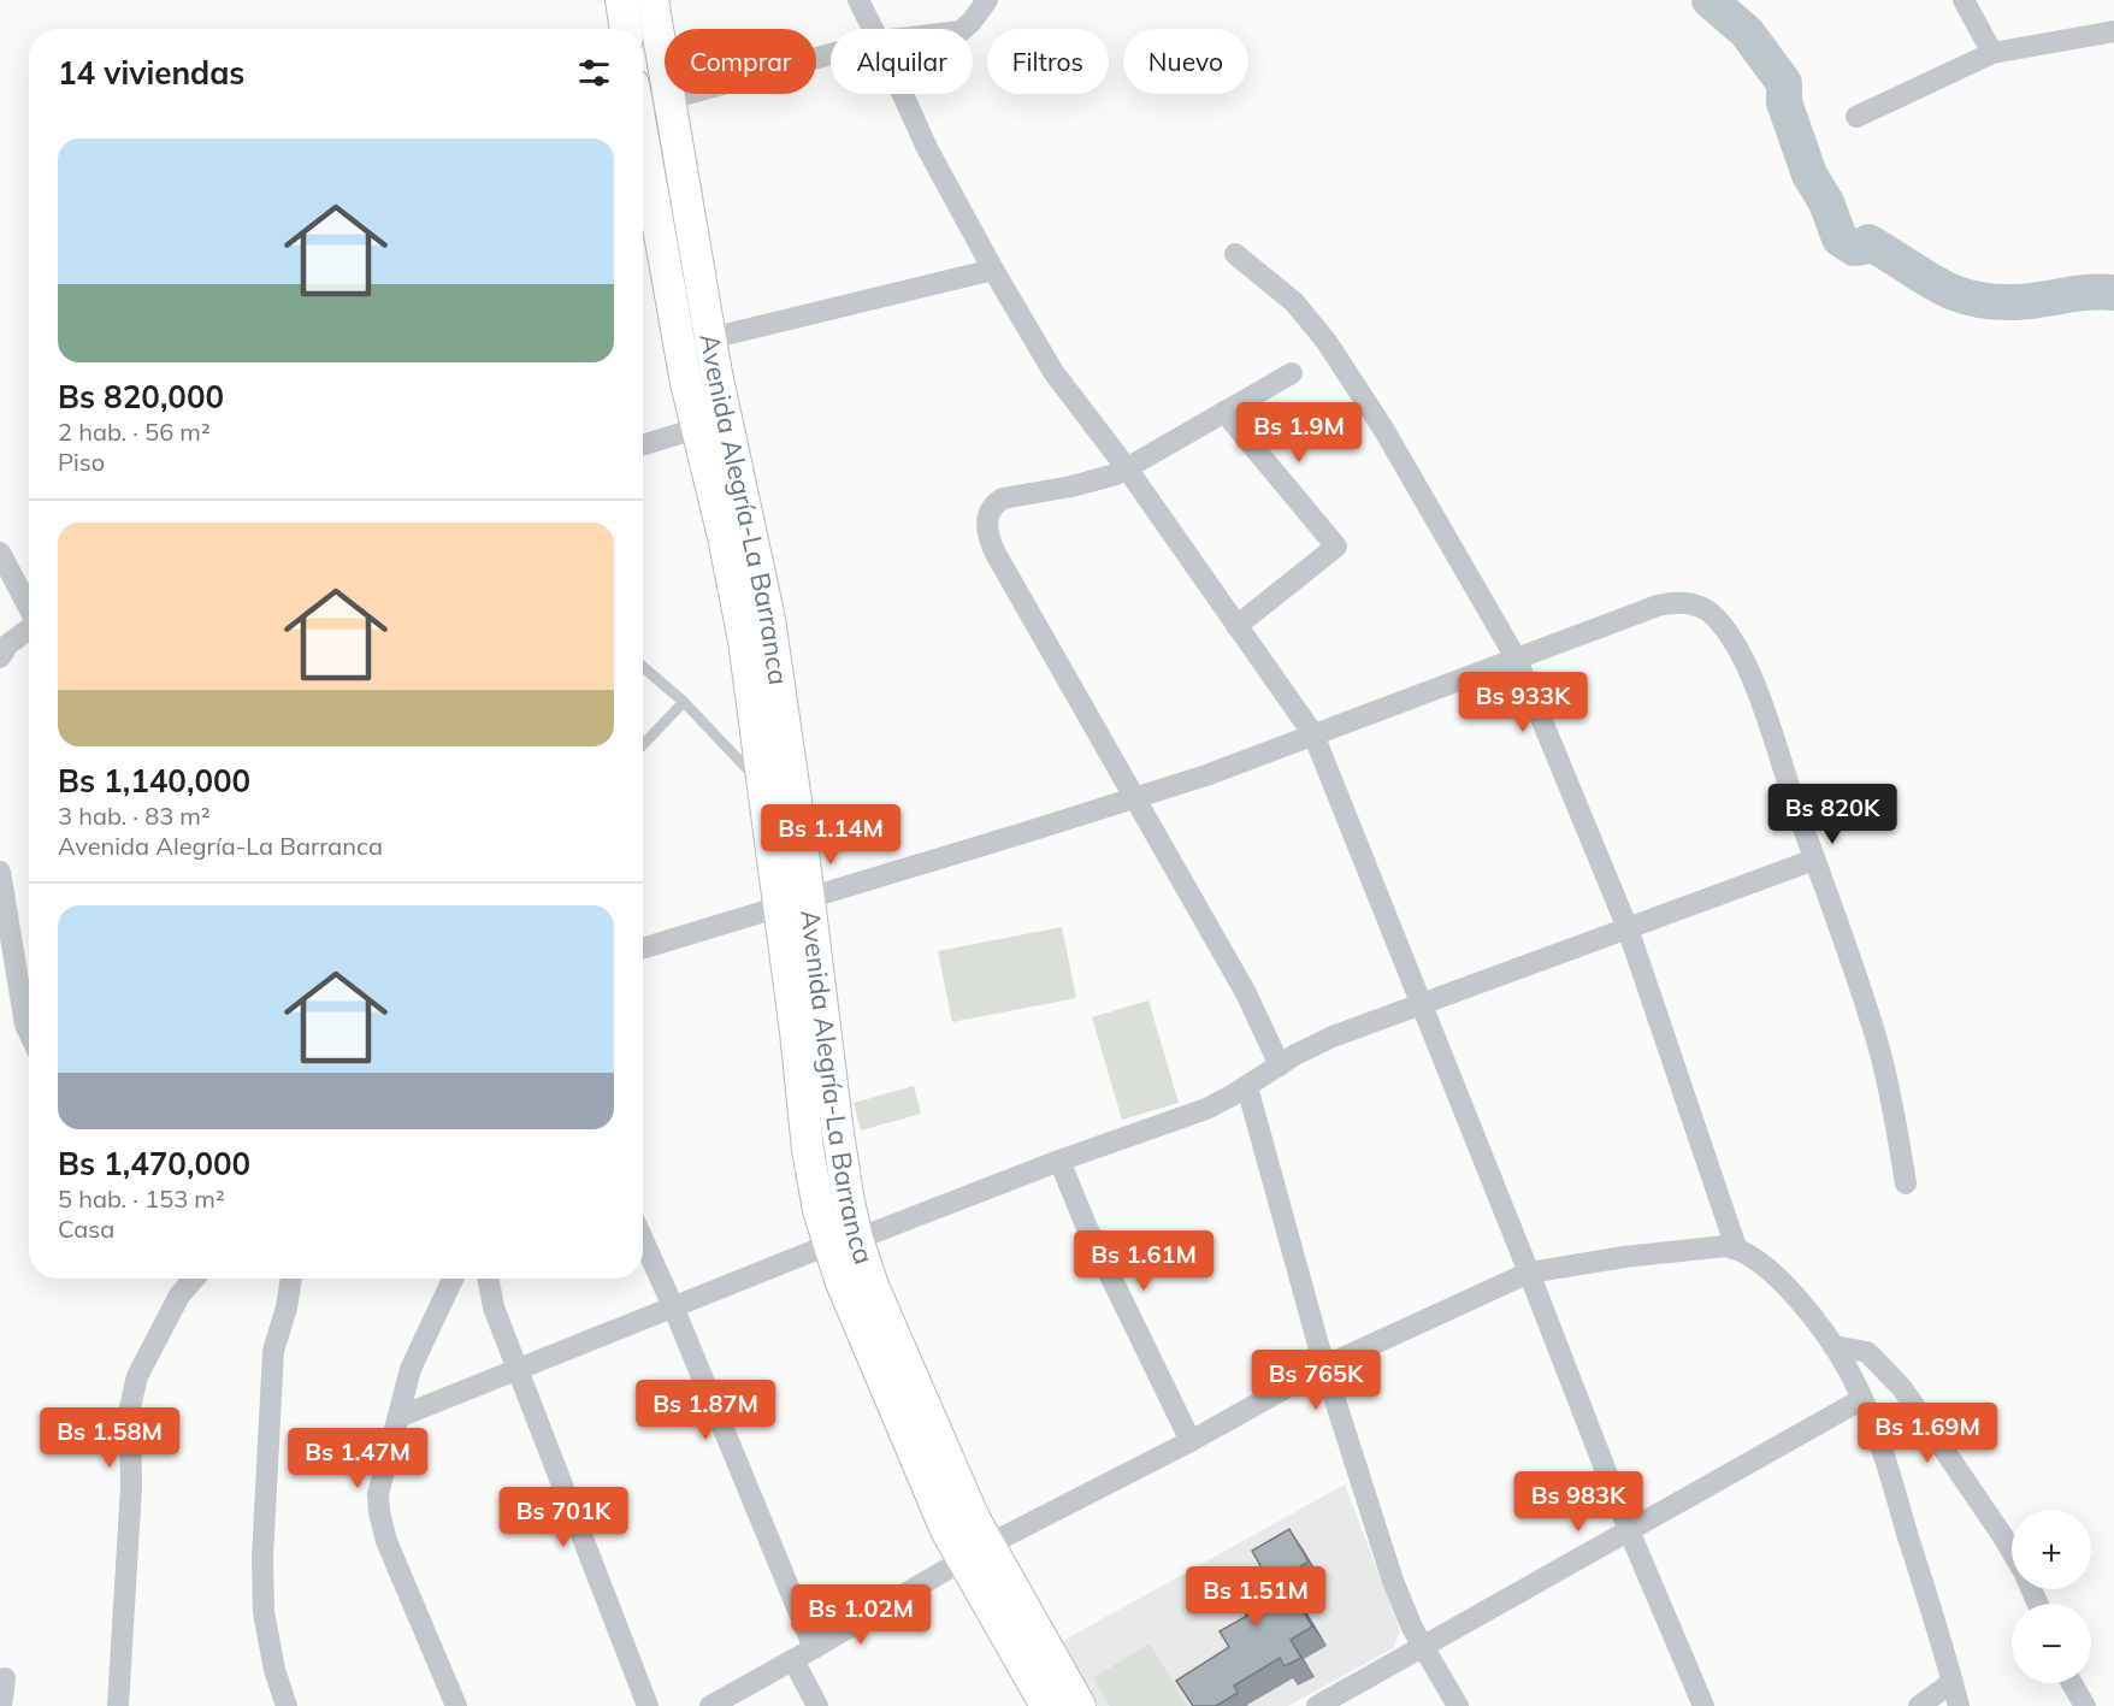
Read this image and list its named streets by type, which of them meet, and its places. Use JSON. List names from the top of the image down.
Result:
{
  "streets": {
    "main road": ["Avenida Alegría-La Barranca"]
  },
  "page": {
    "chip": [
      "Comprar",
      "Alquilar",
      "Filtros",
      "Nuevo"
    ],
    "heading": "14 viviendas",
    "list": [
      {
        "name": "Bs 820,000",
        "note": "2 hab. · 56 m² · Piso"
      },
      {
        "name": "Bs 1,140,000",
        "note": "3 hab. · 83 m² · Avenida Alegría-La Barranca"
      },
      {
        "name": "Bs 1,470,000",
        "note": "5 hab. · 153 m² · Casa"
      }
    ],
    "price": [
      "Bs 1.9M",
      "Bs 933K",
      "Bs 820K",
      "Bs 1.14M",
      "Bs 1.61M",
      "Bs 765K",
      "Bs 1.87M",
      "Bs 1.69M",
      "Bs 1.58M",
      "Bs 1.47M",
      "Bs 983K",
      "Bs 701K",
      "Bs 1.51M",
      "Bs 1.02M"
    ],
    "map_buttons": ["+", "−"]
  }
}
